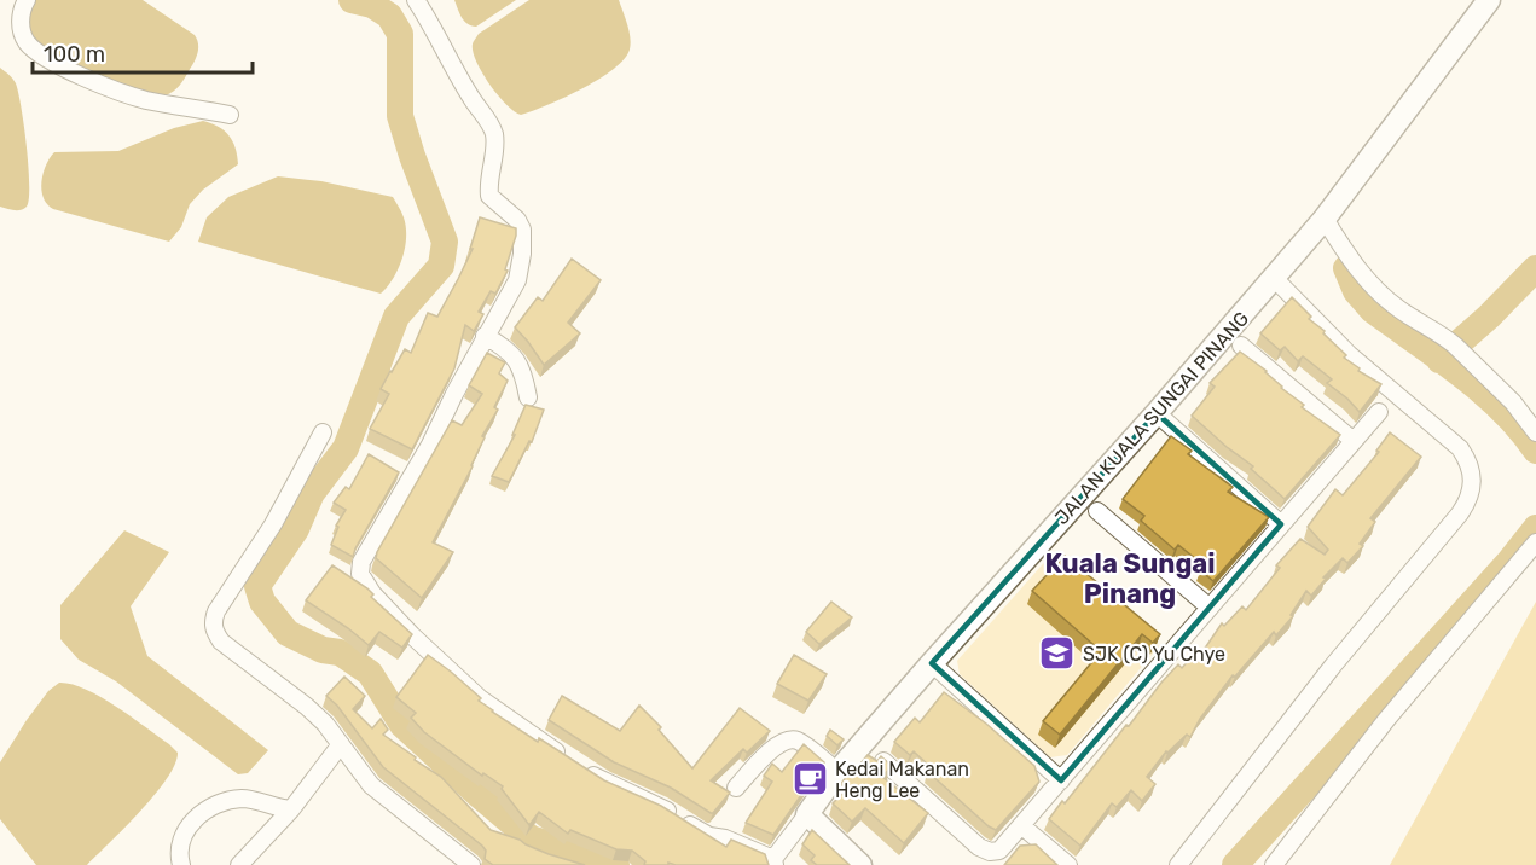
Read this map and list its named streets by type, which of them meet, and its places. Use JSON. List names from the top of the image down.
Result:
{
  "streets": {
    "street": ["JALAN KUALA SUNGAI PINANG"]
  },
  "districts": ["Kuala Sungai Pinang"],
  "places": {
    "school or university": ["SJK (C) Yu Chye"],
    "cafe": ["Kedai Makanan Heng Lee"]
  },
  "scale_bar": "100 m"
}
